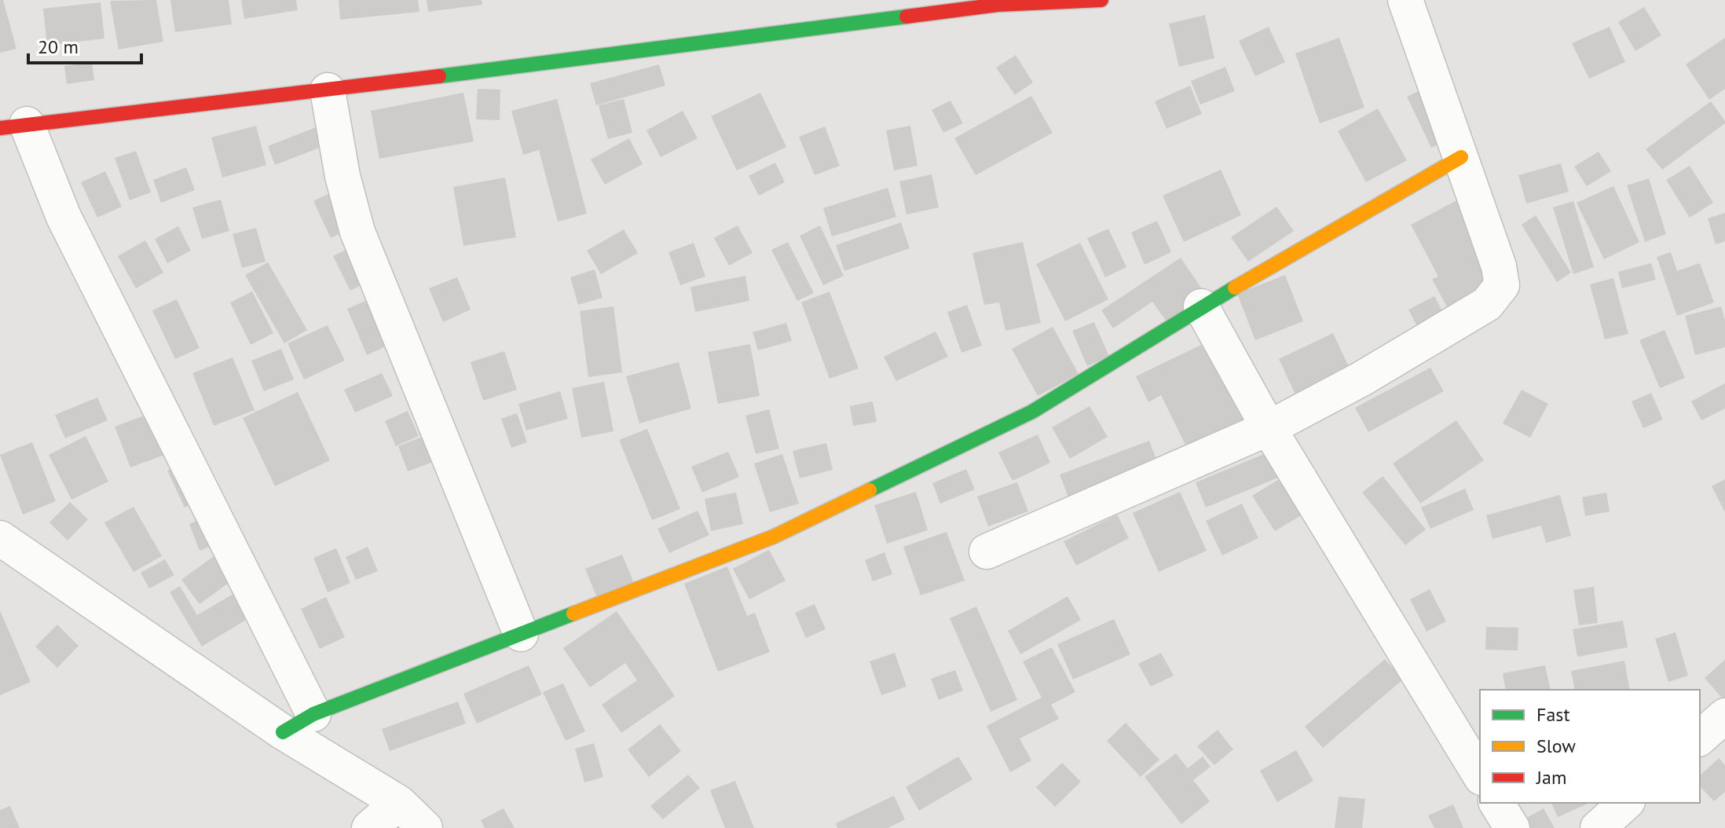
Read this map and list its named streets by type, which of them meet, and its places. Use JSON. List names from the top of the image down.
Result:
{
  "legend": ["Fast", "Slow", "Jam"],
  "scale_bar": "20 m"
}
